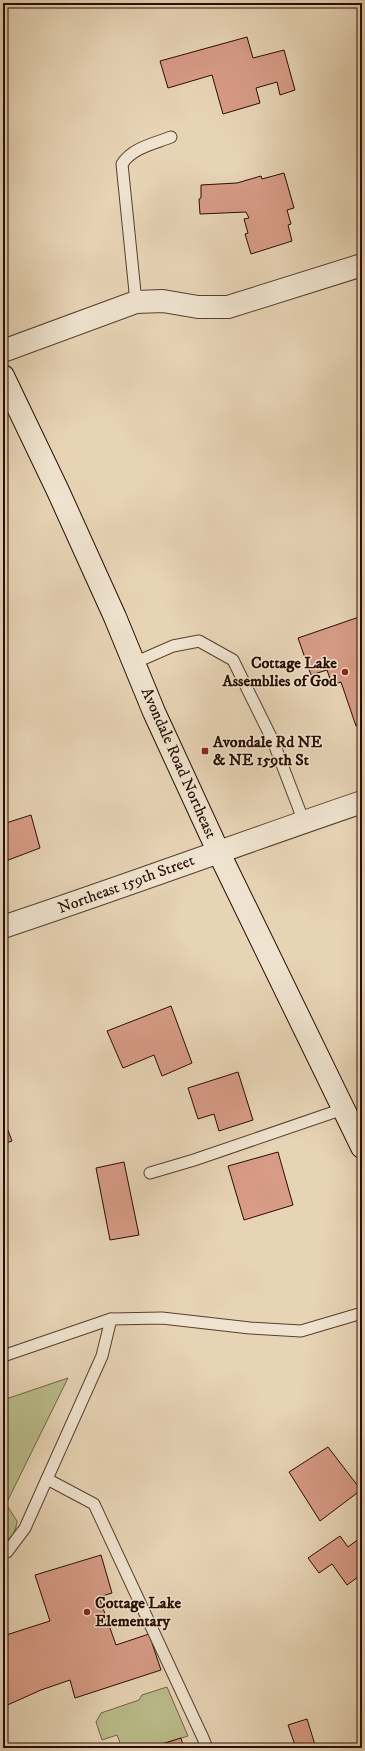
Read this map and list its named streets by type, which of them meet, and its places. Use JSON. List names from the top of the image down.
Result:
{
  "streets": {
    "main road": ["Avondale Road Northeast", "Northeast 159th Street"]
  },
  "crossings": [
    ["Avondale Road Northeast", "Northeast 159th Street"]
  ],
  "places": {
    "other": ["Cottage Lake Assemblies of God", "Cottage Lake Elementary"],
    "transit": ["Avondale Rd NE & NE 159th St"]
  }
}
